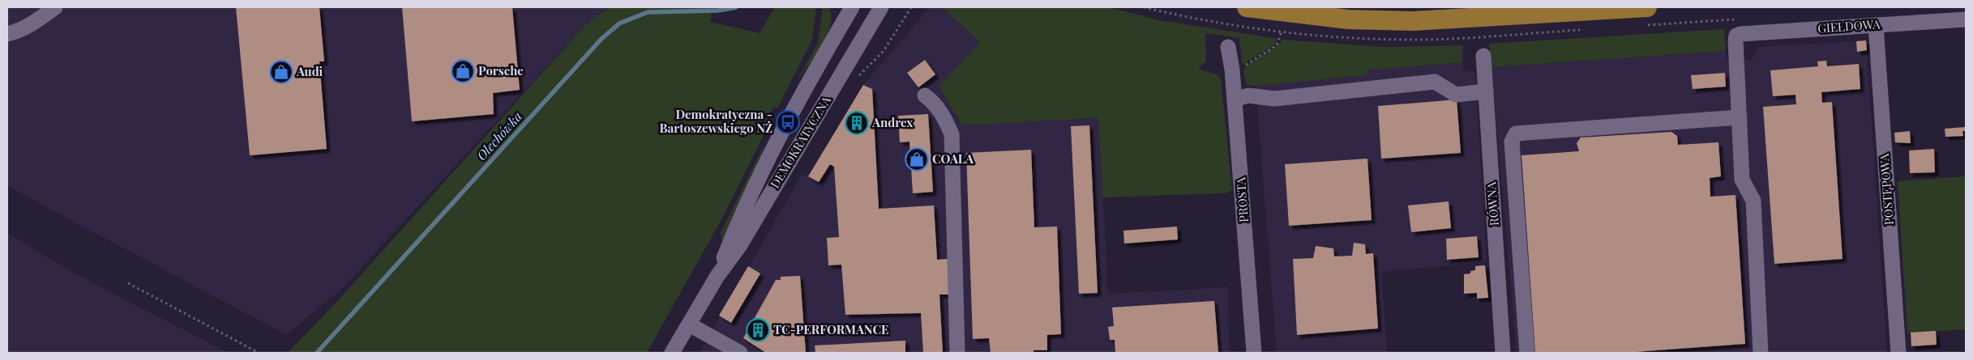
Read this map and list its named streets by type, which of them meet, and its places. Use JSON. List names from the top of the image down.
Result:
{
  "streets": {
    "street": [
      "GIEŁDOWA",
      "DEMOKRATYCZNA",
      "POSTĘPOWA",
      "PROSTA",
      "RÓWNA"
    ]
  },
  "crossings": [
    ["GIEŁDOWA", "POSTĘPOWA"]
  ],
  "water": ["Olechówka"],
  "places": {
    "shop": ["Porsche", "Audi", "COALA"],
    "bus stop": ["Demokratyczna - Bartoszewskiego NŻ"],
    "building": ["Andrex", "TC-PERFORMANCE"]
  }
}
